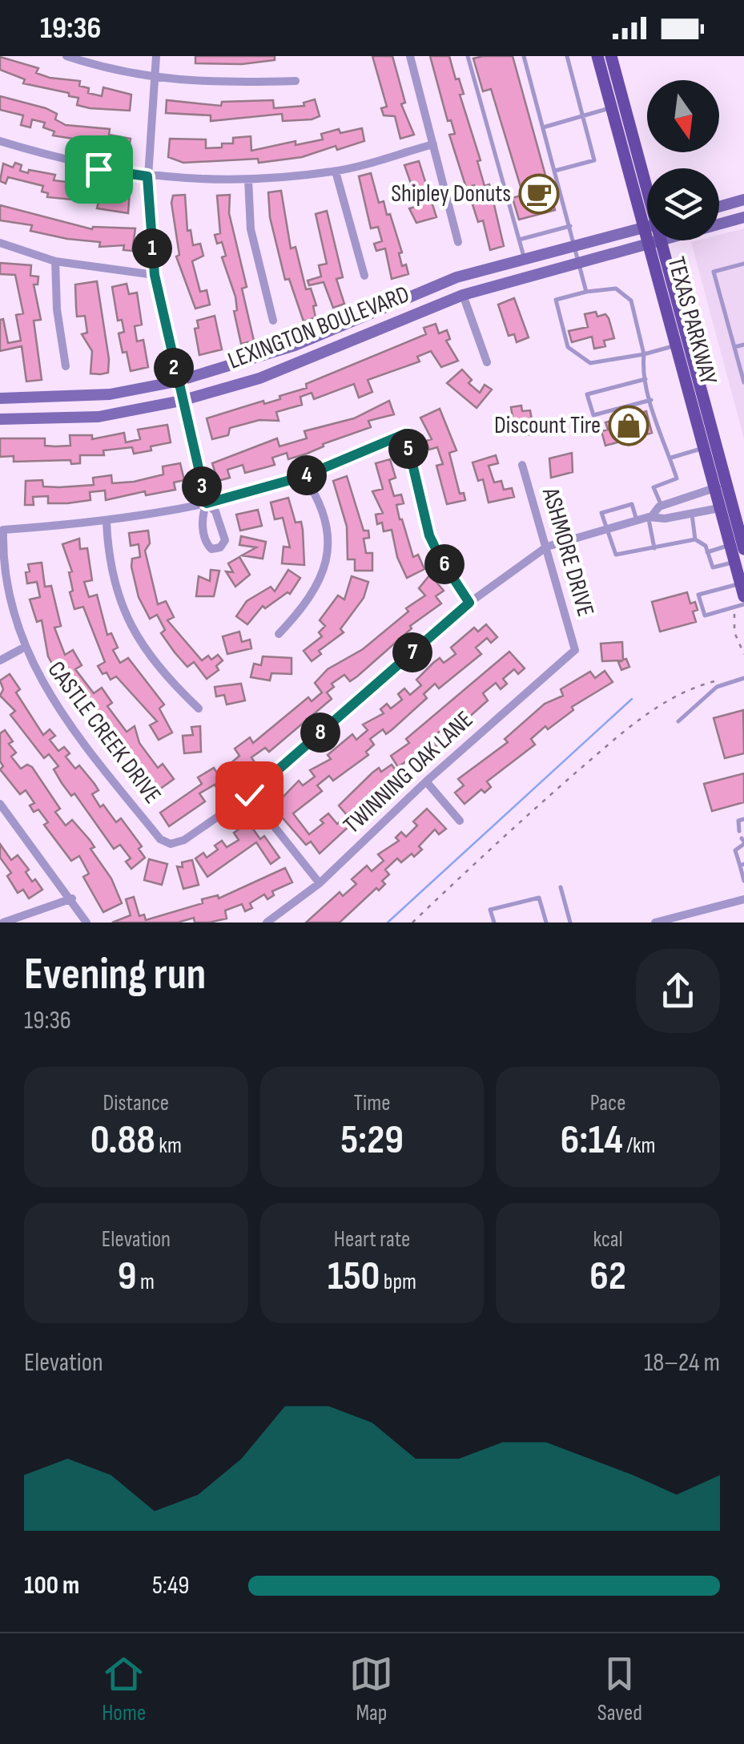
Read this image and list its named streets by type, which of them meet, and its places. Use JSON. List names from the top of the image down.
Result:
{
  "streets": {
    "main road": ["TEXAS PARKWAY"],
    "street": [
      "LEXINGTON BOULEVARD",
      "ASHMORE DRIVE",
      "CASTLE CREEK DRIVE",
      "TWINNING OAK LANE"
    ]
  },
  "crossings": [
    ["TEXAS PARKWAY", "LEXINGTON BOULEVARD"],
    ["ASHMORE DRIVE", "TWINNING OAK LANE"]
  ],
  "places": {
    "cafe": ["Shipley Donuts"],
    "shop": ["Discount Tire"]
  },
  "north": "bottom",
  "page": {
    "status": "19:36",
    "pins": [
      "1",
      "2",
      "5",
      "4",
      "3",
      "6",
      "7",
      "8"
    ],
    "heading": ["Evening run", "19:36"],
    "stats": [
      ["Distance", "0.88 km"],
      ["Time", "5:29"],
      ["Pace", "6:14 /km"],
      ["Elevation", "9 m"],
      ["Heart rate", "150 bpm"],
      ["kcal", "62"]
    ],
    "chart": ["Elevation", "18–24 m"],
    "list": [
      {
        "name": "100 m",
        "note": "5:49"
      }
    ],
    "tabs": ["Home", "Map", "Saved"]
  }
}
